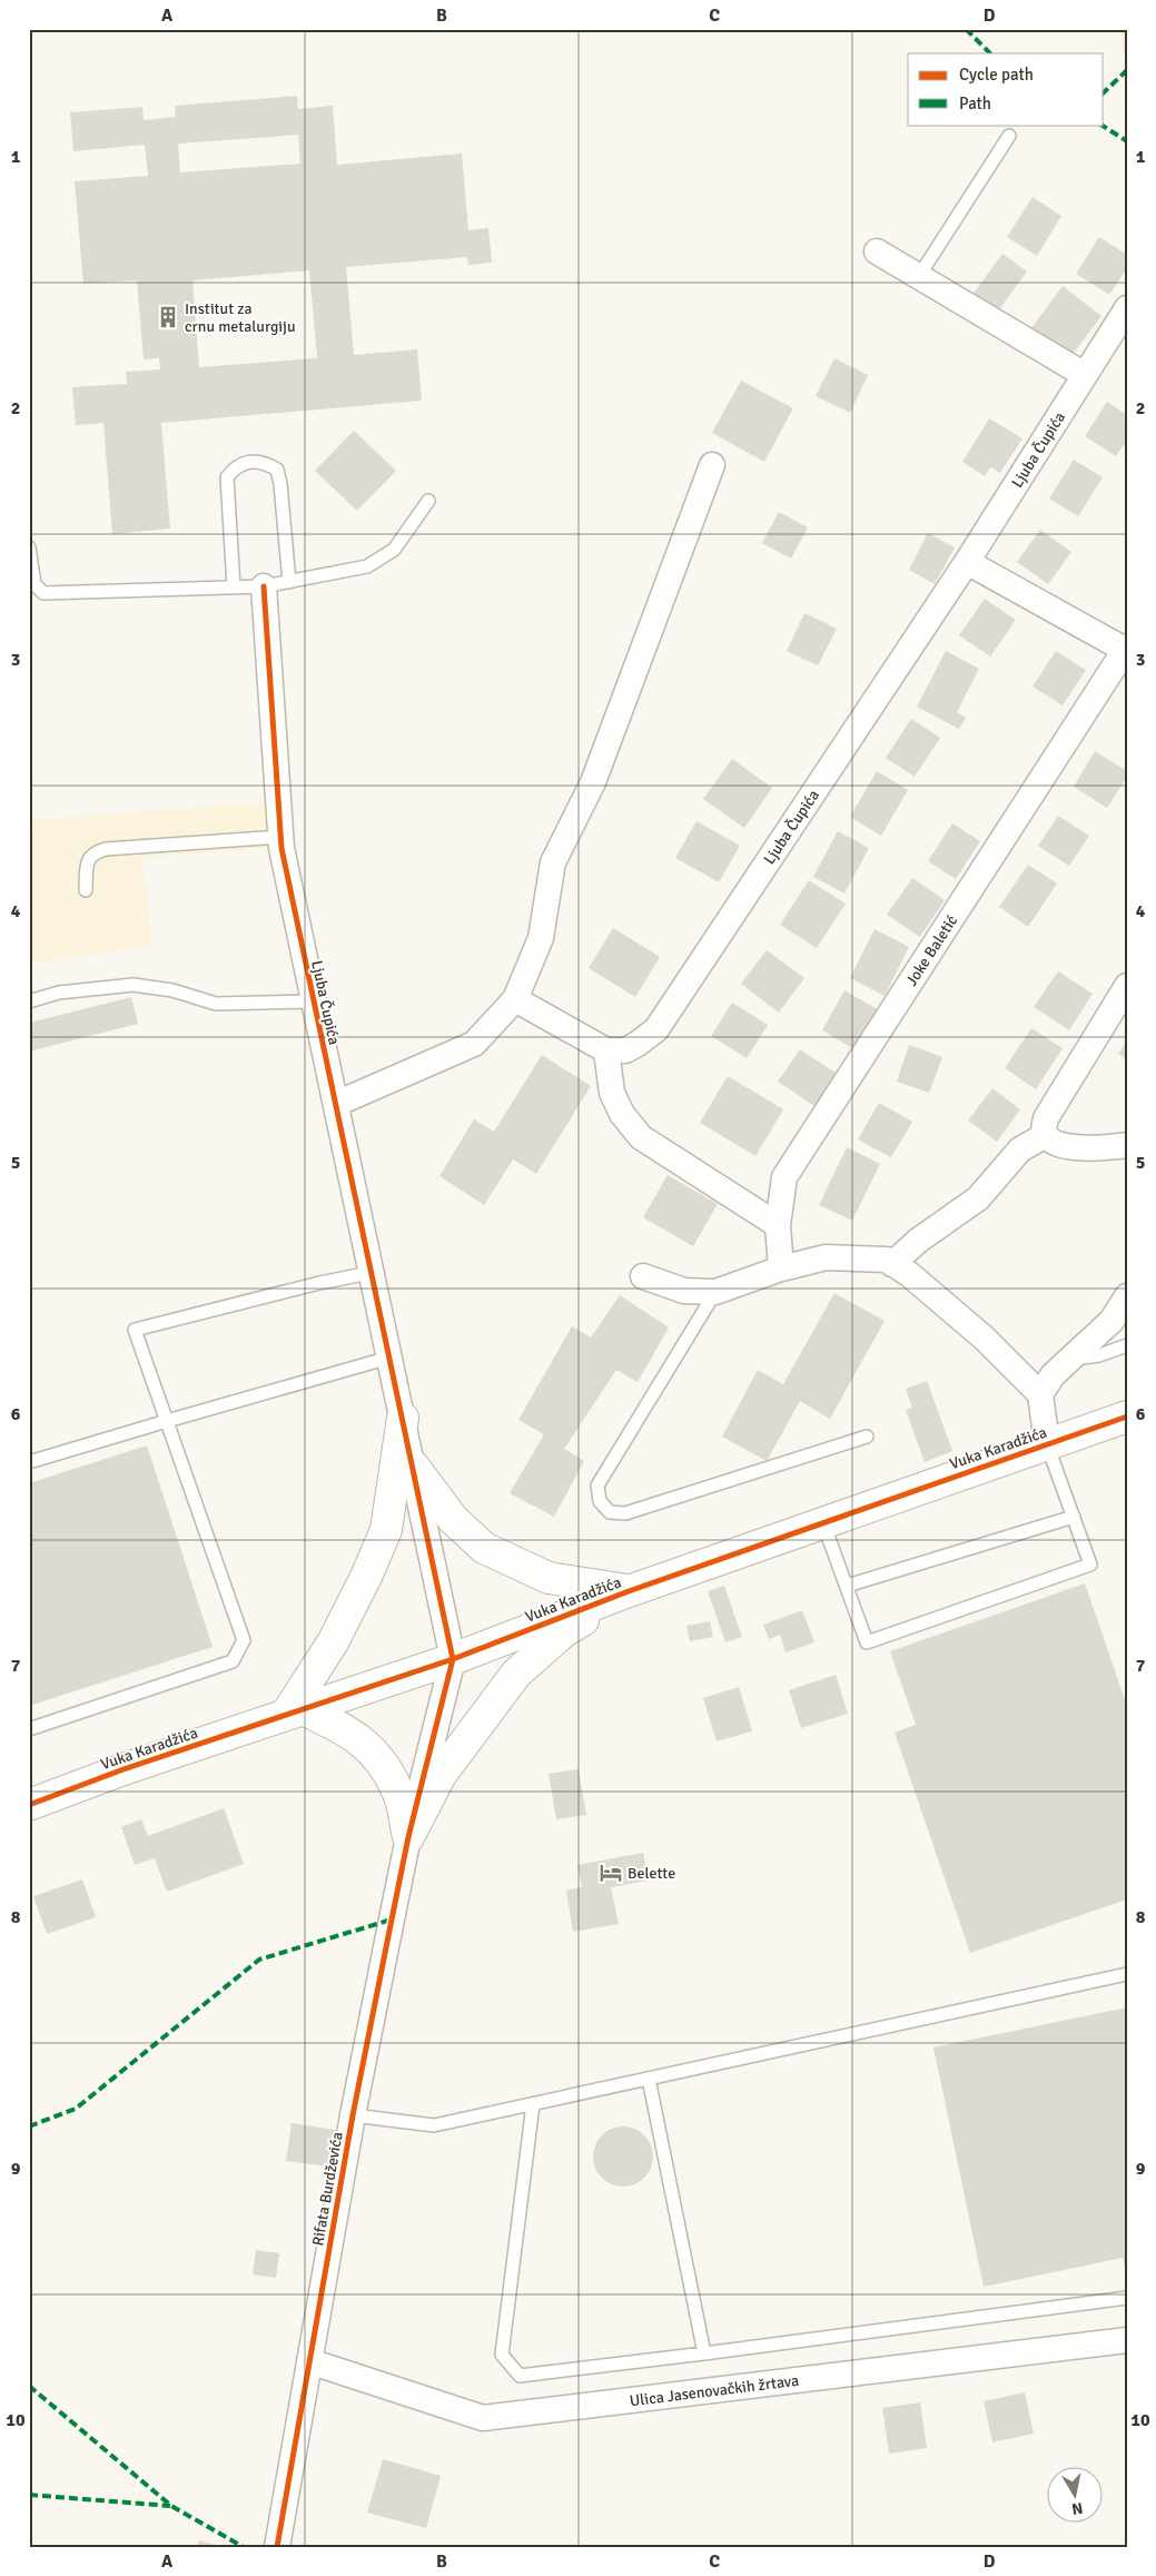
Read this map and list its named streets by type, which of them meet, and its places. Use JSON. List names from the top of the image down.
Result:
{
  "streets": {
    "street": [
      "Ljuba Čupića",
      "Joke Baletić",
      "Vuka Karadžića",
      "Rifata Burdževića",
      "Ulica Jasenovačkih žrtava"
    ]
  },
  "crossings": [
    ["Ljuba Čupića", "Vuka Karadžića"],
    ["Ljuba Čupića", "Rifata Burdževića"],
    ["Vuka Karadžića", "Rifata Burdževića"],
    ["Rifata Burdževića", "Ulica Jasenovačkih žrtava"]
  ],
  "places": {
    "building": ["Institut za crnu metalurgiju"],
    "hotel": ["Belette"]
  },
  "legend": ["Cycle path", "Path"],
  "north": "bottom",
  "grid": {
    "columns": [
      "A",
      "B",
      "C",
      "D"
    ],
    "rows": [
      "1",
      "2",
      "3",
      "4",
      "5",
      "6",
      "7",
      "8",
      "9",
      "10"
    ]
  }
}
